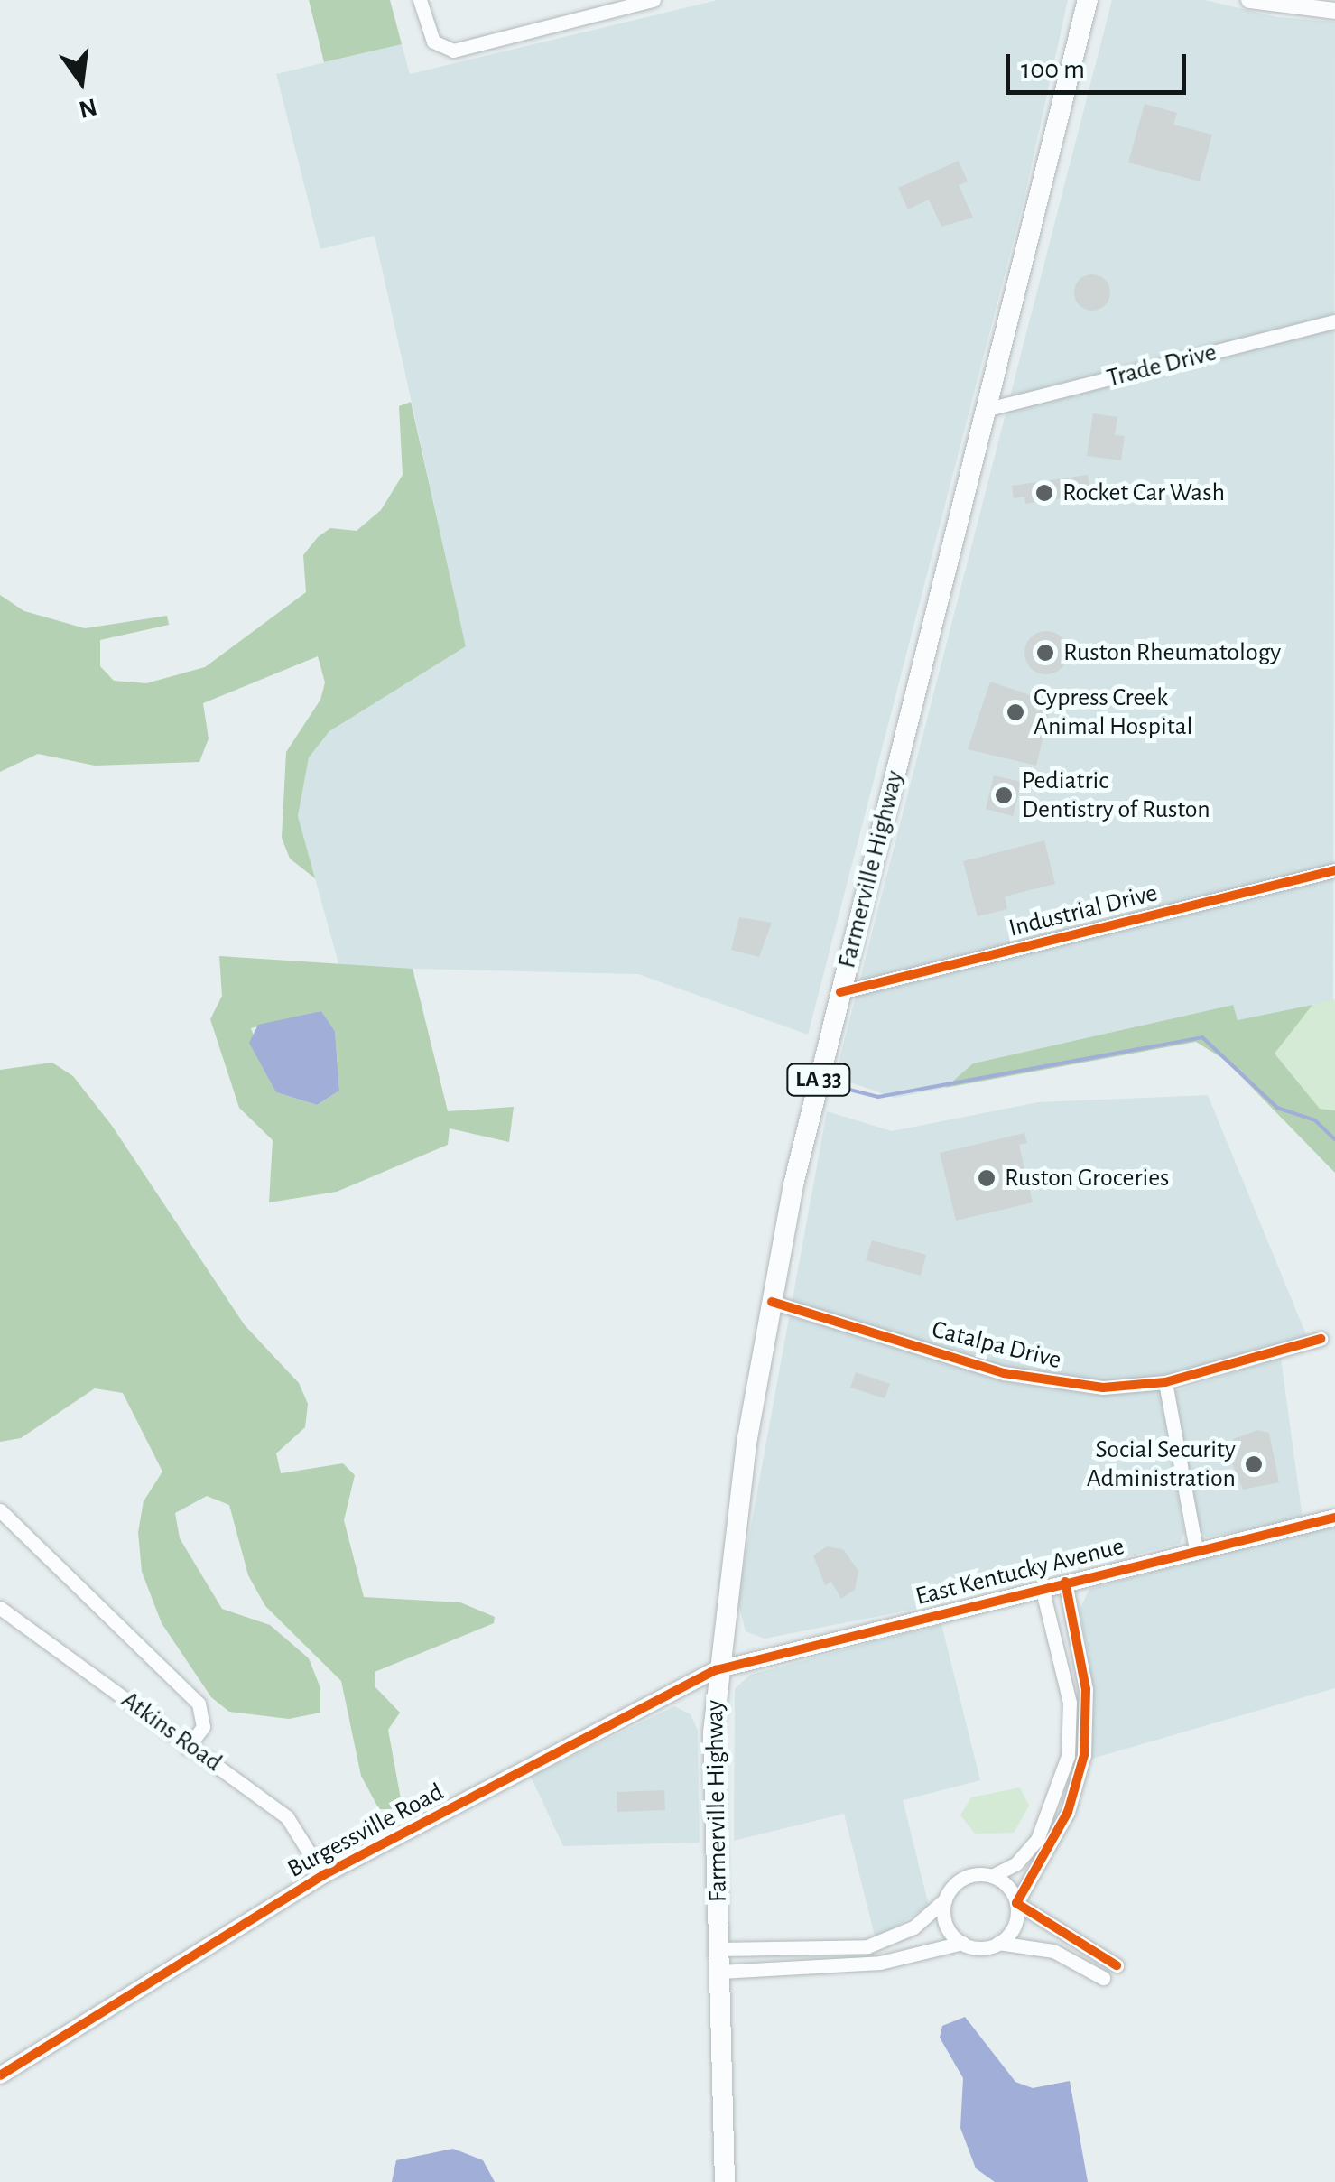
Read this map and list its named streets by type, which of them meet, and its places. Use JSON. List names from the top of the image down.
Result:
{
  "streets": {
    "main road": ["Farmerville Highway", "LA 33"],
    "street": [
      "Trade Drive",
      "Industrial Drive",
      "Catalpa Drive",
      "East Kentucky Avenue",
      "Atkins Road",
      "Burgessville Road"
    ]
  },
  "crossings": [
    ["Trade Drive", "Farmerville Highway"],
    ["Farmerville Highway", "Industrial Drive"],
    ["Farmerville Highway", "Catalpa Drive"],
    ["Farmerville Highway", "East Kentucky Avenue"],
    ["Farmerville Highway", "Burgessville Road"],
    ["East Kentucky Avenue", "Burgessville Road"],
    ["Atkins Road", "Burgessville Road"]
  ],
  "places": [
    "Rocket Car Wash",
    "Ruston Rheumatology",
    "Cypress Creek Animal Hospital",
    "Pediatric Dentistry of Ruston",
    "Ruston Groceries",
    "Social Security Administration"
  ],
  "scale_bar": "100 m",
  "north": "bottom"
}
